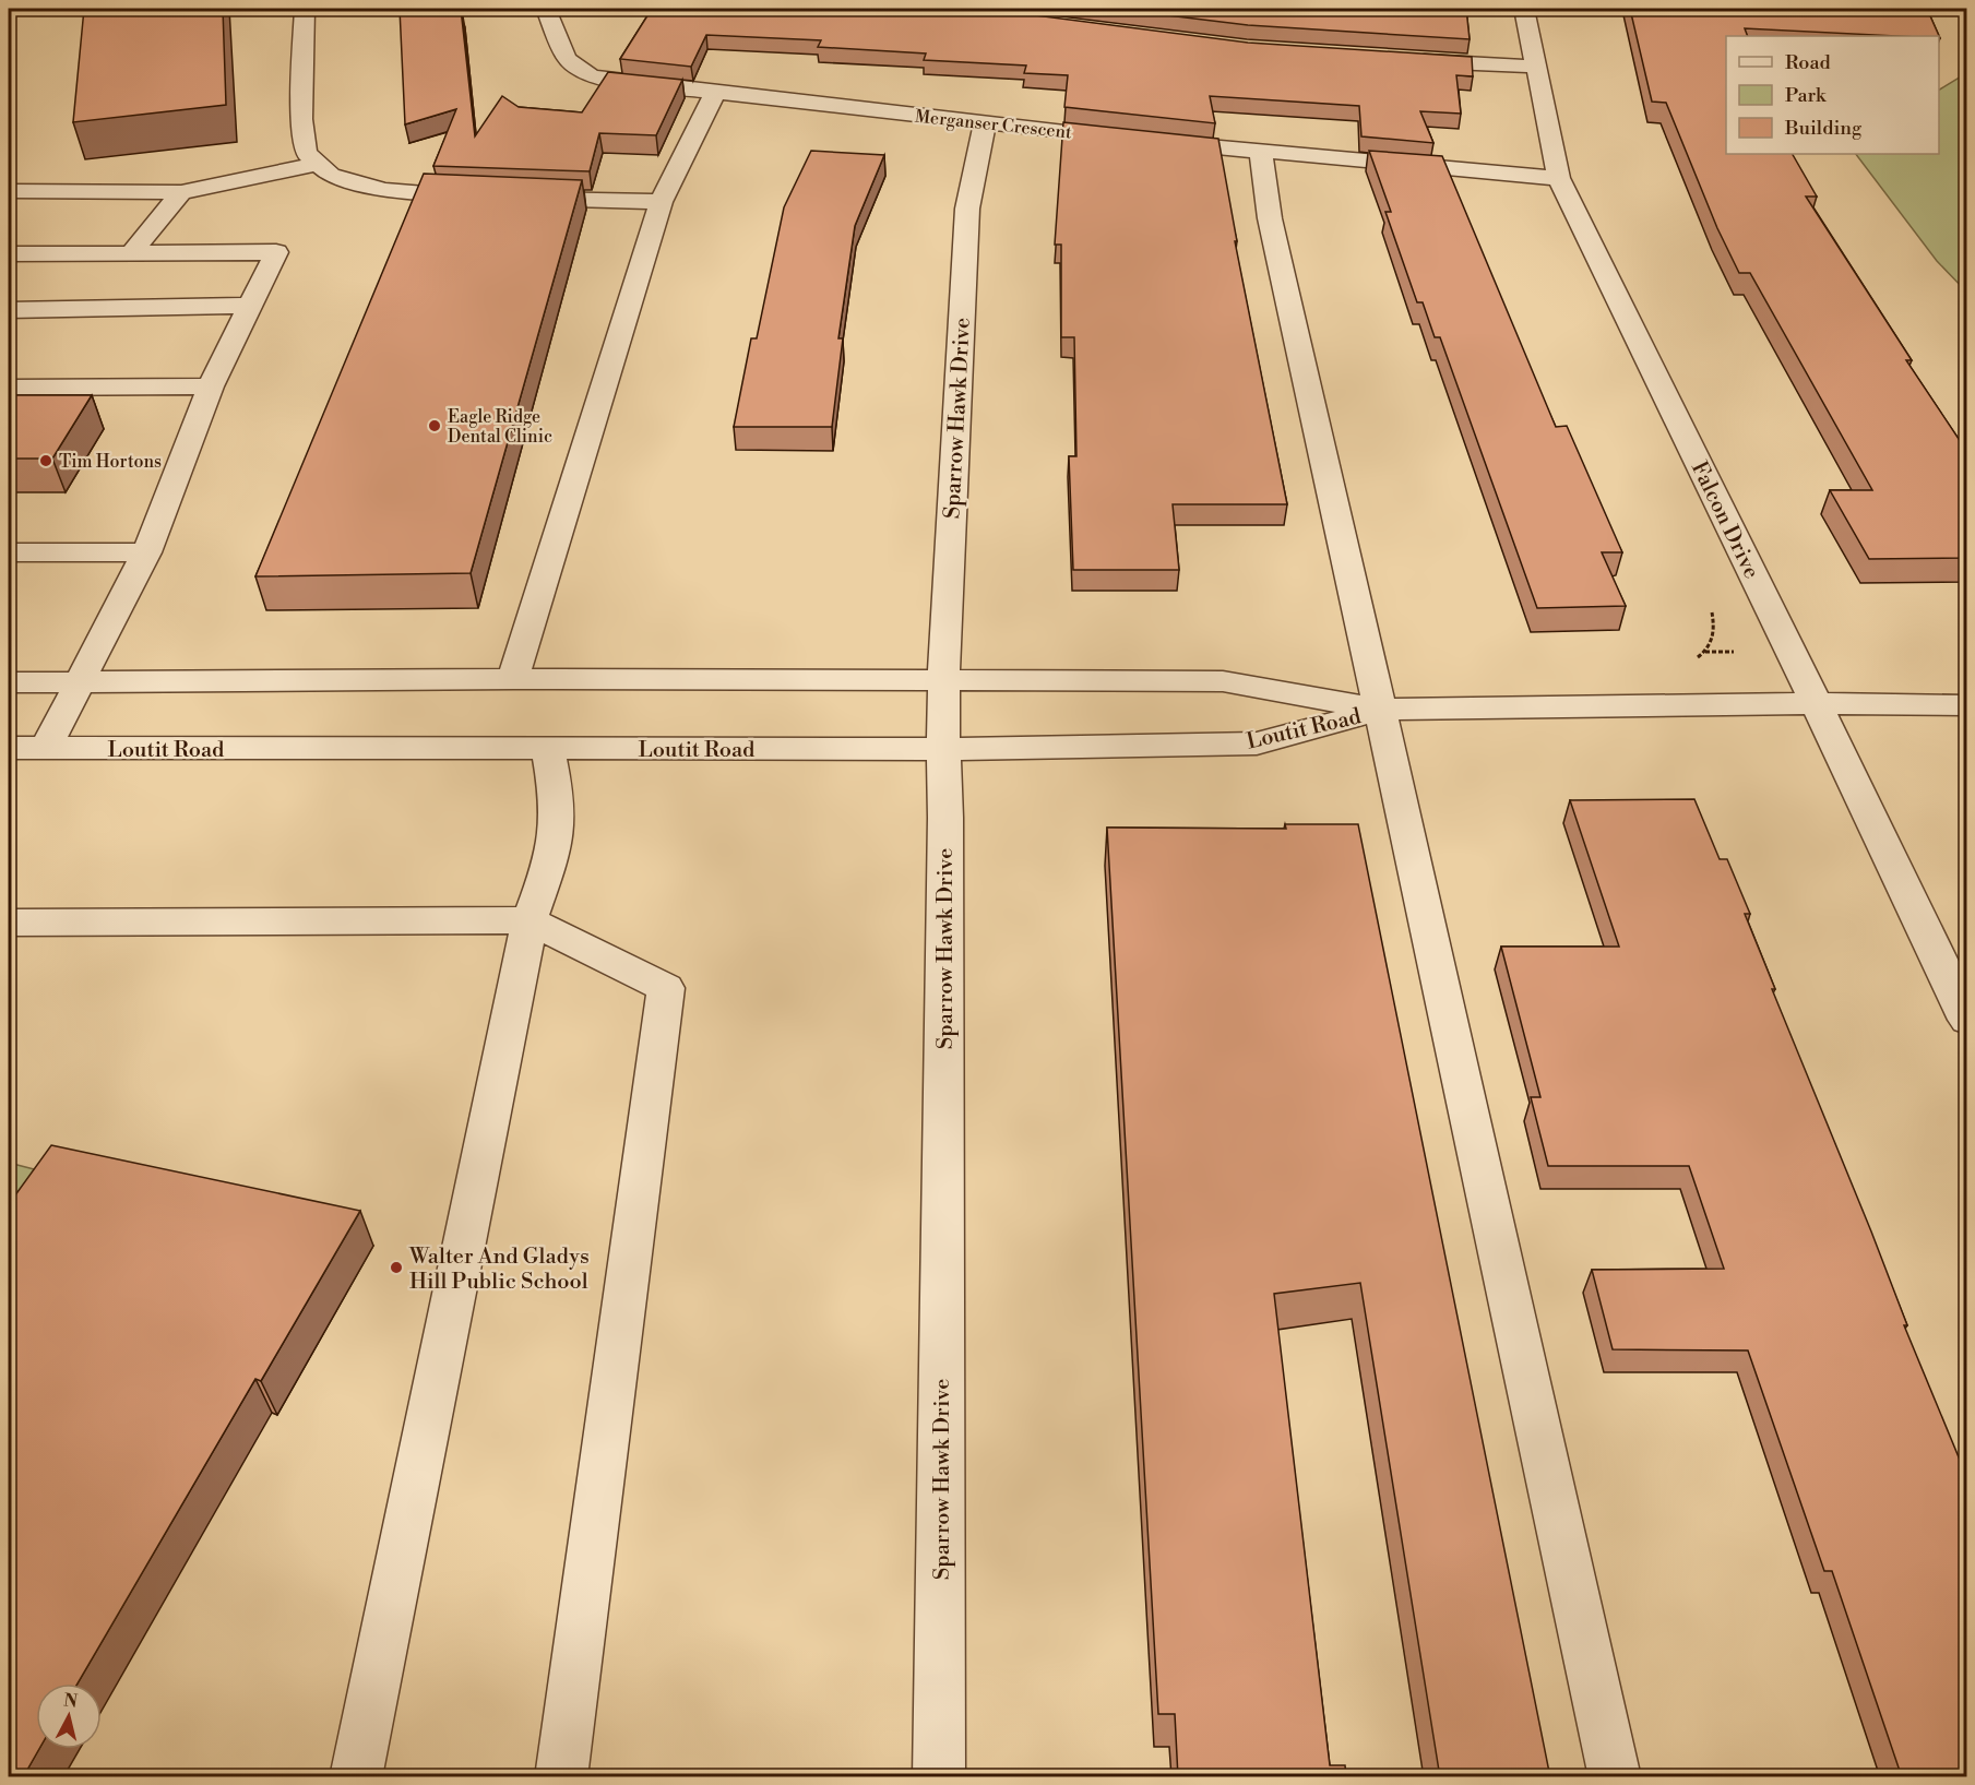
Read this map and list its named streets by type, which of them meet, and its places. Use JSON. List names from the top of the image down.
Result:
{
  "streets": {
    "street": [
      "Merganser Crescent",
      "Sparrow Hawk Drive",
      "Falcon Drive",
      "Loutit Road"
    ]
  },
  "crossings": [
    ["Merganser Crescent", "Sparrow Hawk Drive"],
    ["Merganser Crescent", "Falcon Drive"],
    ["Sparrow Hawk Drive", "Loutit Road"],
    ["Falcon Drive", "Loutit Road"]
  ],
  "places": ["Eagle Ridge Dental Clinic", "Tim Hortons", "Walter And Gladys Hill Public School"],
  "legend": ["Road", "Park", "Building"],
  "north": "top"
}
